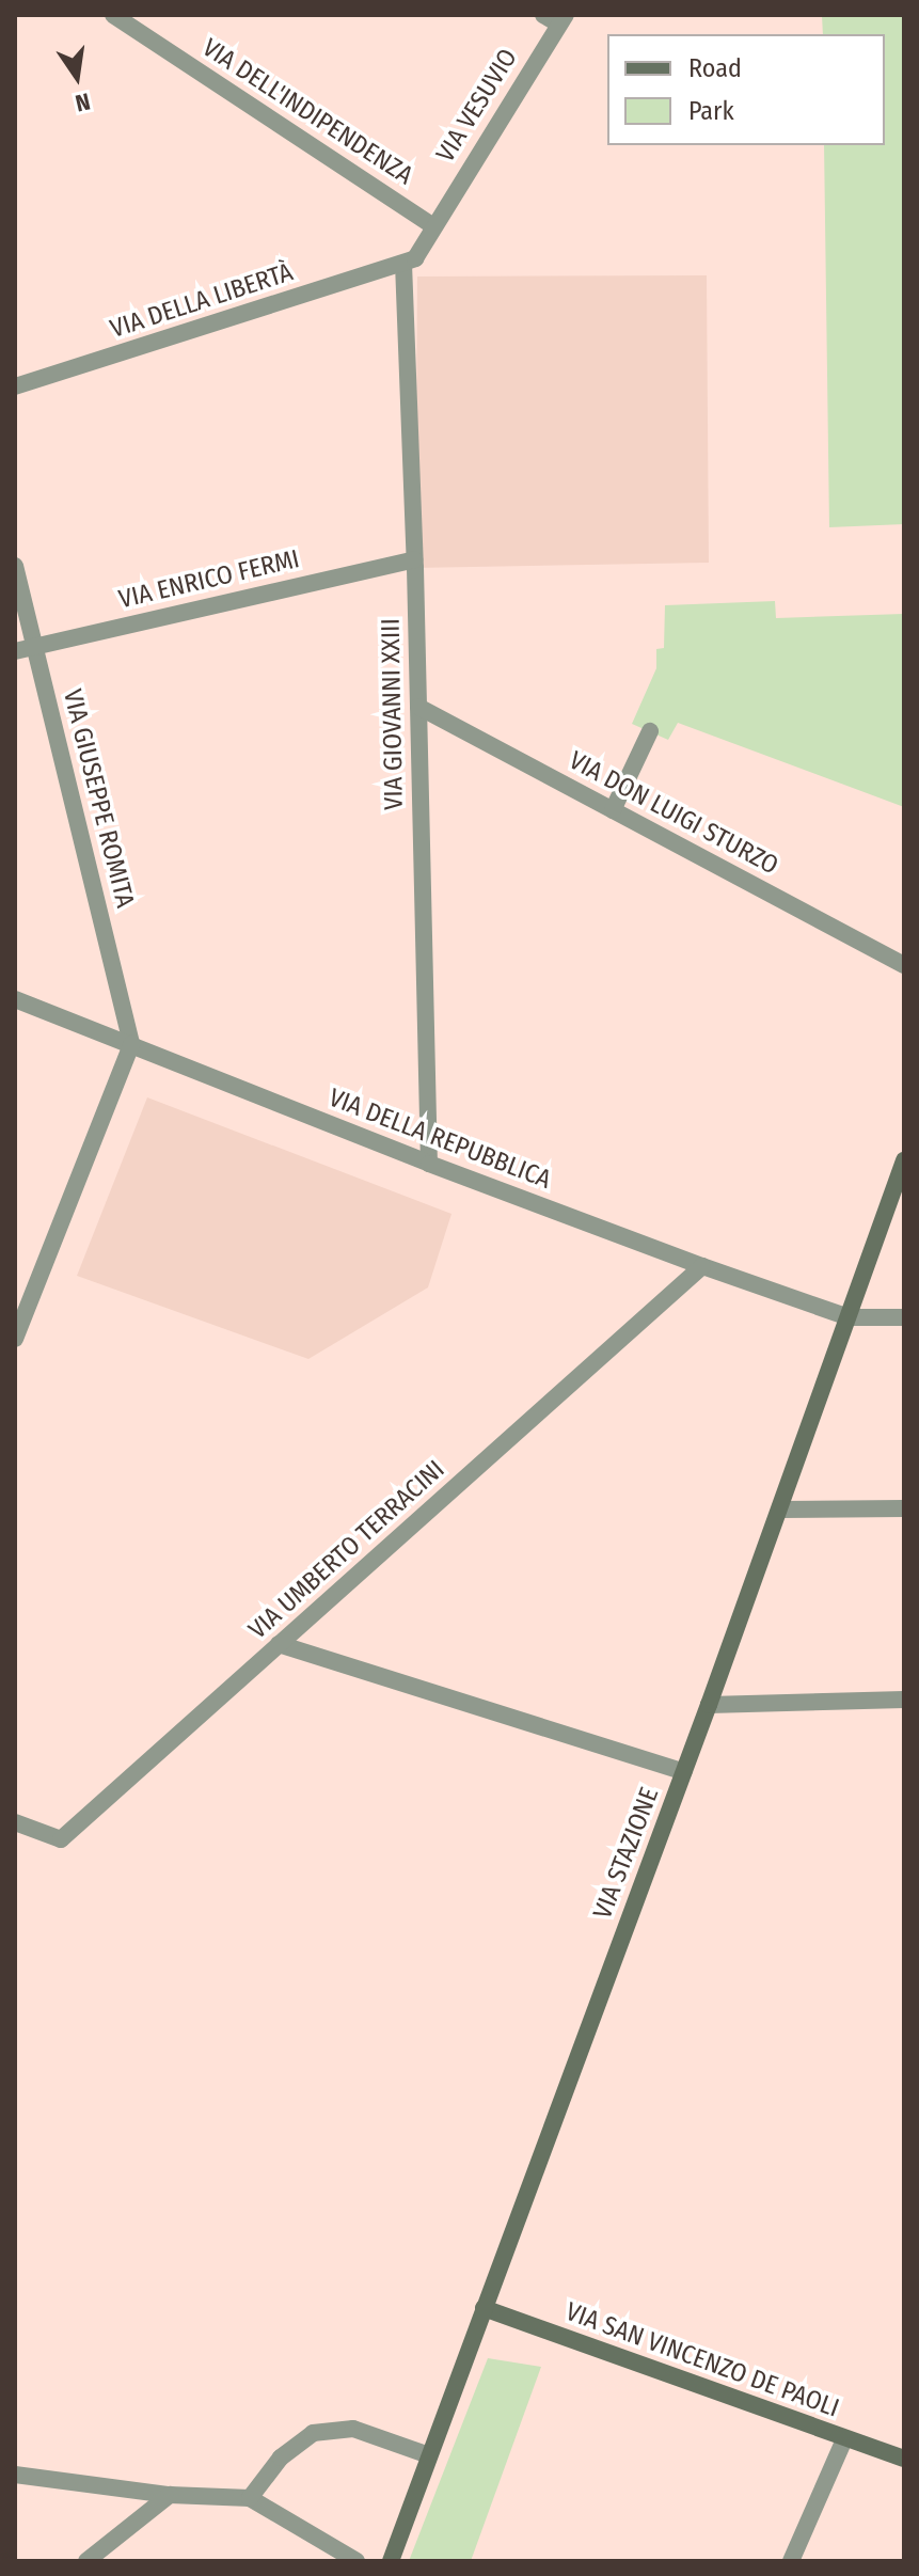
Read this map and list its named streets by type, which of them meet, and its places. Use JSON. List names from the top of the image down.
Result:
{
  "streets": {
    "street": [
      "VIA VESUVIO",
      "VIA DELL'INDIPENDENZA",
      "VIA DELLA LIBERTÀ",
      "VIA ENRICO FERMI",
      "VIA GIOVANNI XXIII",
      "VIA GIUSEPPE ROMITA",
      "VIA DON LUIGI STURZO",
      "VIA DELLA REPUBBLICA",
      "VIA UMBERTO TERRACINI",
      "VIA STAZIONE",
      "VIA SAN VINCENZO DE PAOLI"
    ]
  },
  "crossings": [
    ["VIA VESUVIO", "VIA DELL'INDIPENDENZA"],
    ["VIA VESUVIO", "VIA DELLA LIBERTÀ"],
    ["VIA VESUVIO", "VIA GIOVANNI XXIII"],
    ["VIA DELLA LIBERTÀ", "VIA GIOVANNI XXIII"],
    ["VIA ENRICO FERMI", "VIA GIOVANNI XXIII"],
    ["VIA ENRICO FERMI", "VIA GIUSEPPE ROMITA"],
    ["VIA GIOVANNI XXIII", "VIA DON LUIGI STURZO"],
    ["VIA GIOVANNI XXIII", "VIA DELLA REPUBBLICA"],
    ["VIA GIUSEPPE ROMITA", "VIA DELLA REPUBBLICA"],
    ["VIA DELLA REPUBBLICA", "VIA UMBERTO TERRACINI"],
    ["VIA DELLA REPUBBLICA", "VIA STAZIONE"],
    ["VIA STAZIONE", "VIA SAN VINCENZO DE PAOLI"]
  ],
  "legend": ["Road", "Park"],
  "north": "bottom"
}
